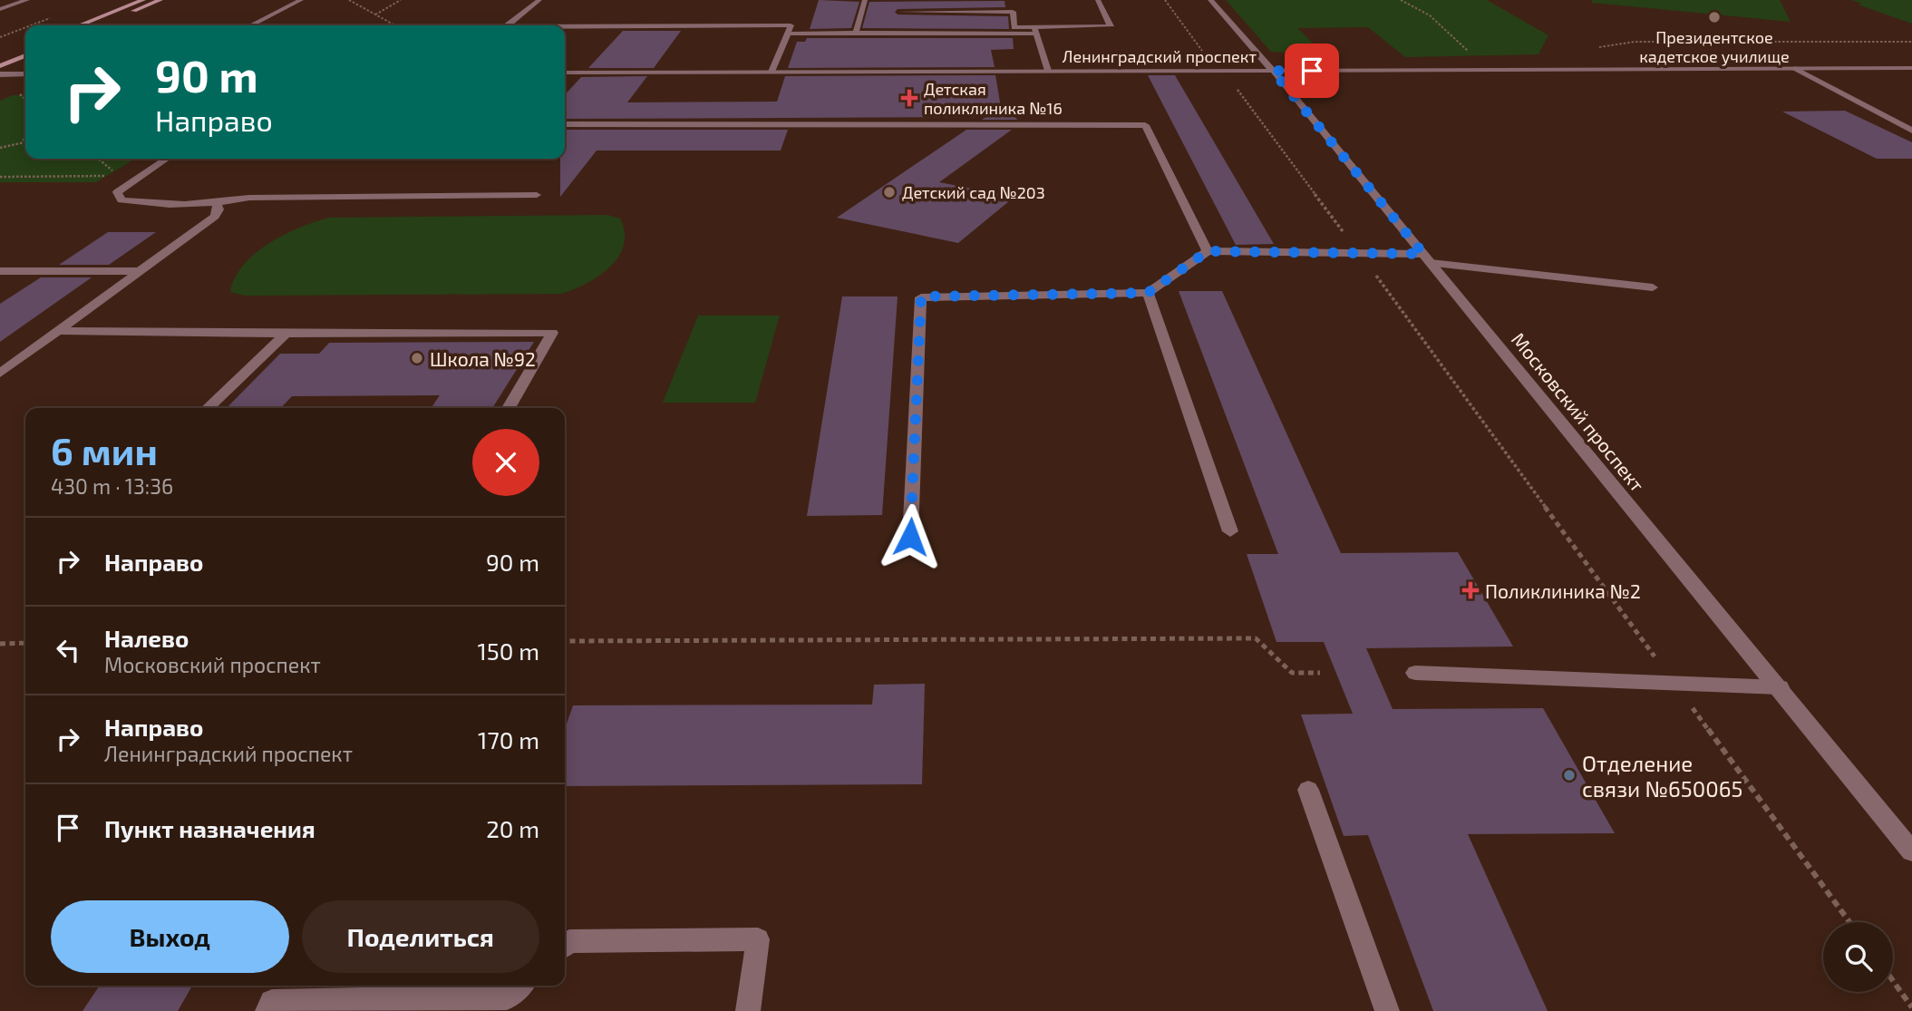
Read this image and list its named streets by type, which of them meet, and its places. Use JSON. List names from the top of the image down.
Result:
{
  "streets": {
    "street": ["Ленинградский проспект", "Московский проспект"]
  },
  "crossings": [
    ["Ленинградский проспект", "Московский проспект"]
  ],
  "places": {
    "other": [
      "Президентское кадетское училище",
      "Детский сад №203",
      "Школа №92",
      "Отделение связи №650065"
    ],
    "health": ["Детская поликлиника №16", "Поликлиника №2"]
  },
  "page": {
    "turn": ["90 m", "Направо"],
    "heading": ["6 мин", "430 m · 13:36"],
    "list": [
      {
        "name": "Направо",
        "value": "90 m"
      },
      {
        "name": "Налево",
        "note": "Московский проспект",
        "value": "150 m"
      },
      {
        "name": "Направо",
        "note": "Ленинградский проспект",
        "value": "170 m"
      },
      {
        "name": "Пункт назначения",
        "value": "20 m"
      }
    ],
    "buttons": ["Выход", "Поделиться"]
  }
}
